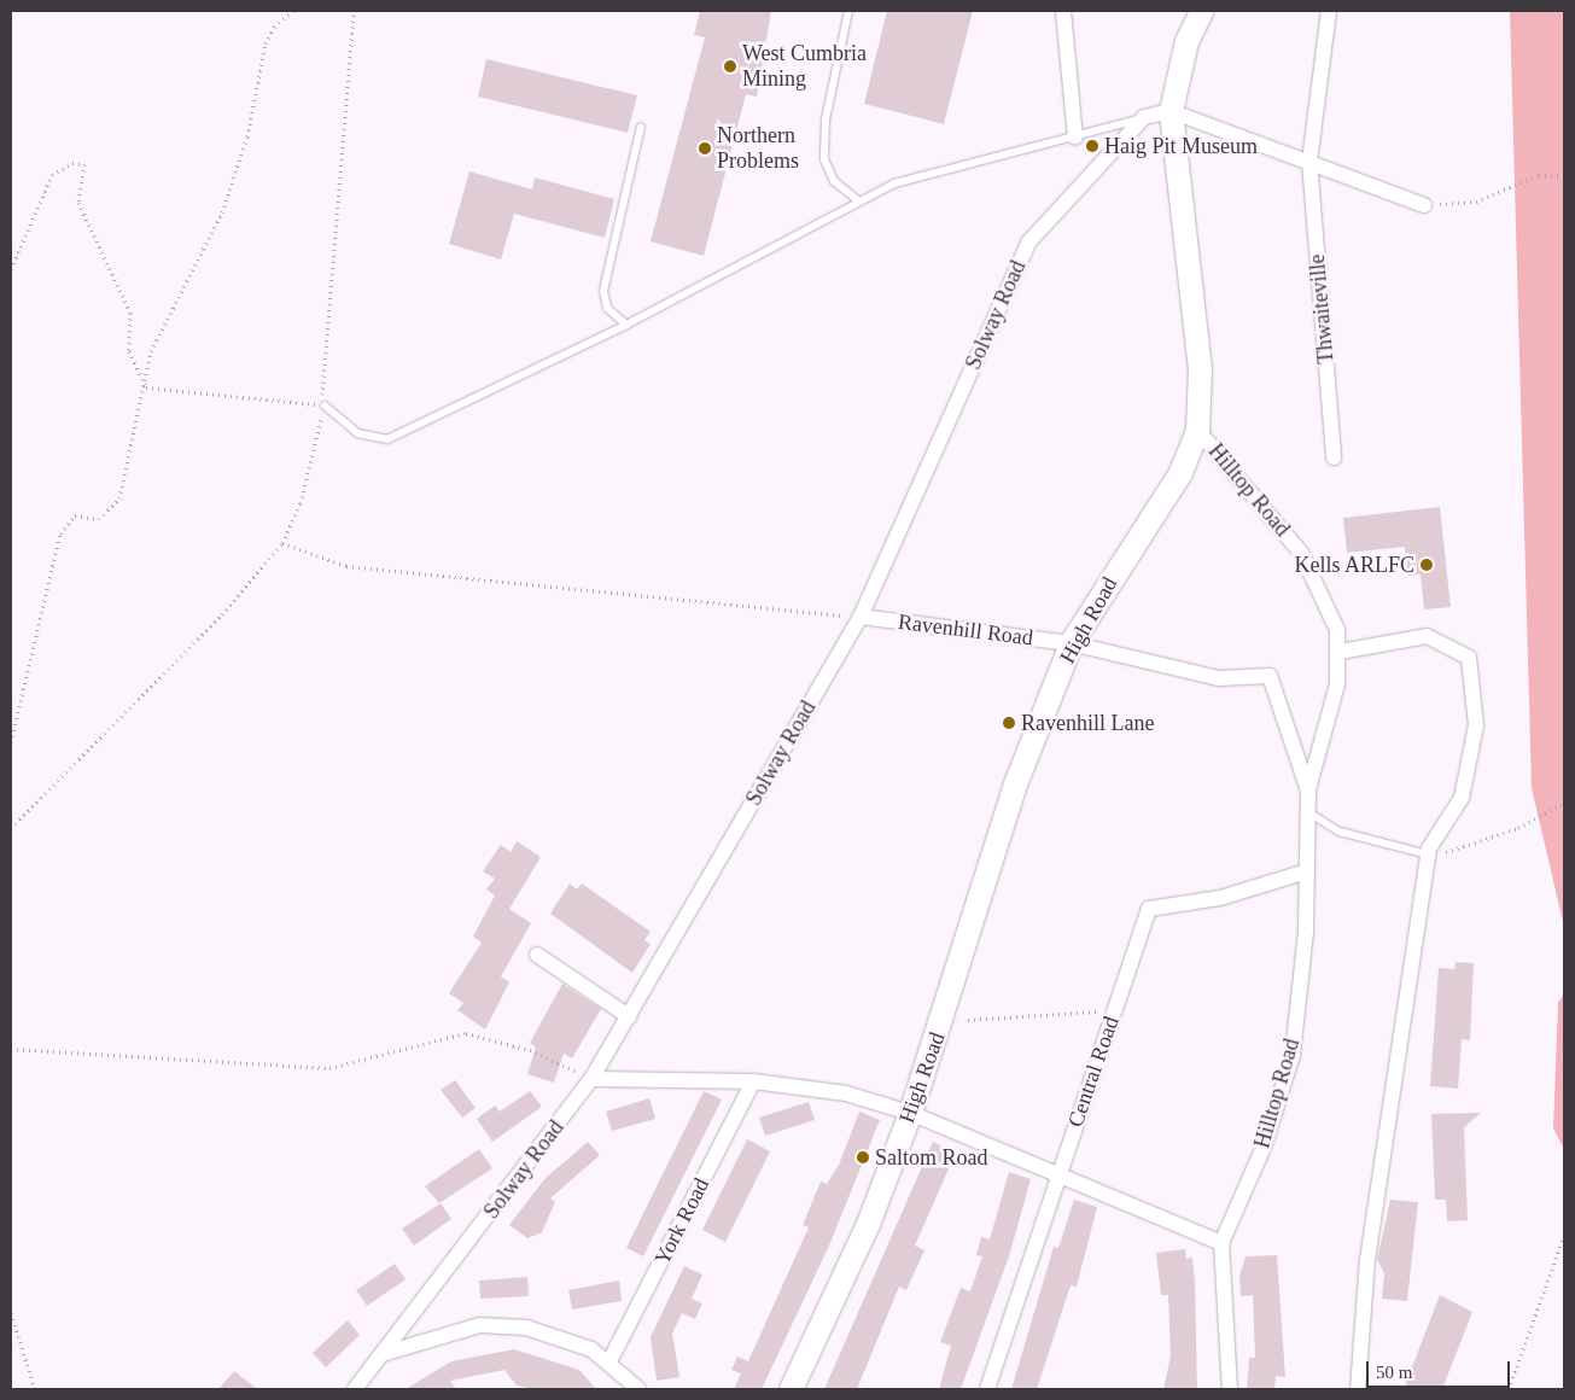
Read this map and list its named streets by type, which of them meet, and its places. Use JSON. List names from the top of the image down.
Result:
{
  "streets": {
    "street": [
      "Thwaiteville",
      "Solway Road",
      "Hilltop Road",
      "High Road",
      "Ravenhill Road",
      "Central Road",
      "York Road"
    ]
  },
  "crossings": [
    ["Solway Road", "Ravenhill Road"],
    ["Hilltop Road", "High Road"],
    ["Hilltop Road", "Ravenhill Road"],
    ["Hilltop Road", "Central Road"],
    ["High Road", "Ravenhill Road"]
  ],
  "places": [
    "West Cumbria Mining",
    "Haig Pit Museum",
    "Northern Problems",
    "Kells ARLFC",
    "Ravenhill Lane",
    "Saltom Road"
  ],
  "scale_bar": "50 m"
}
